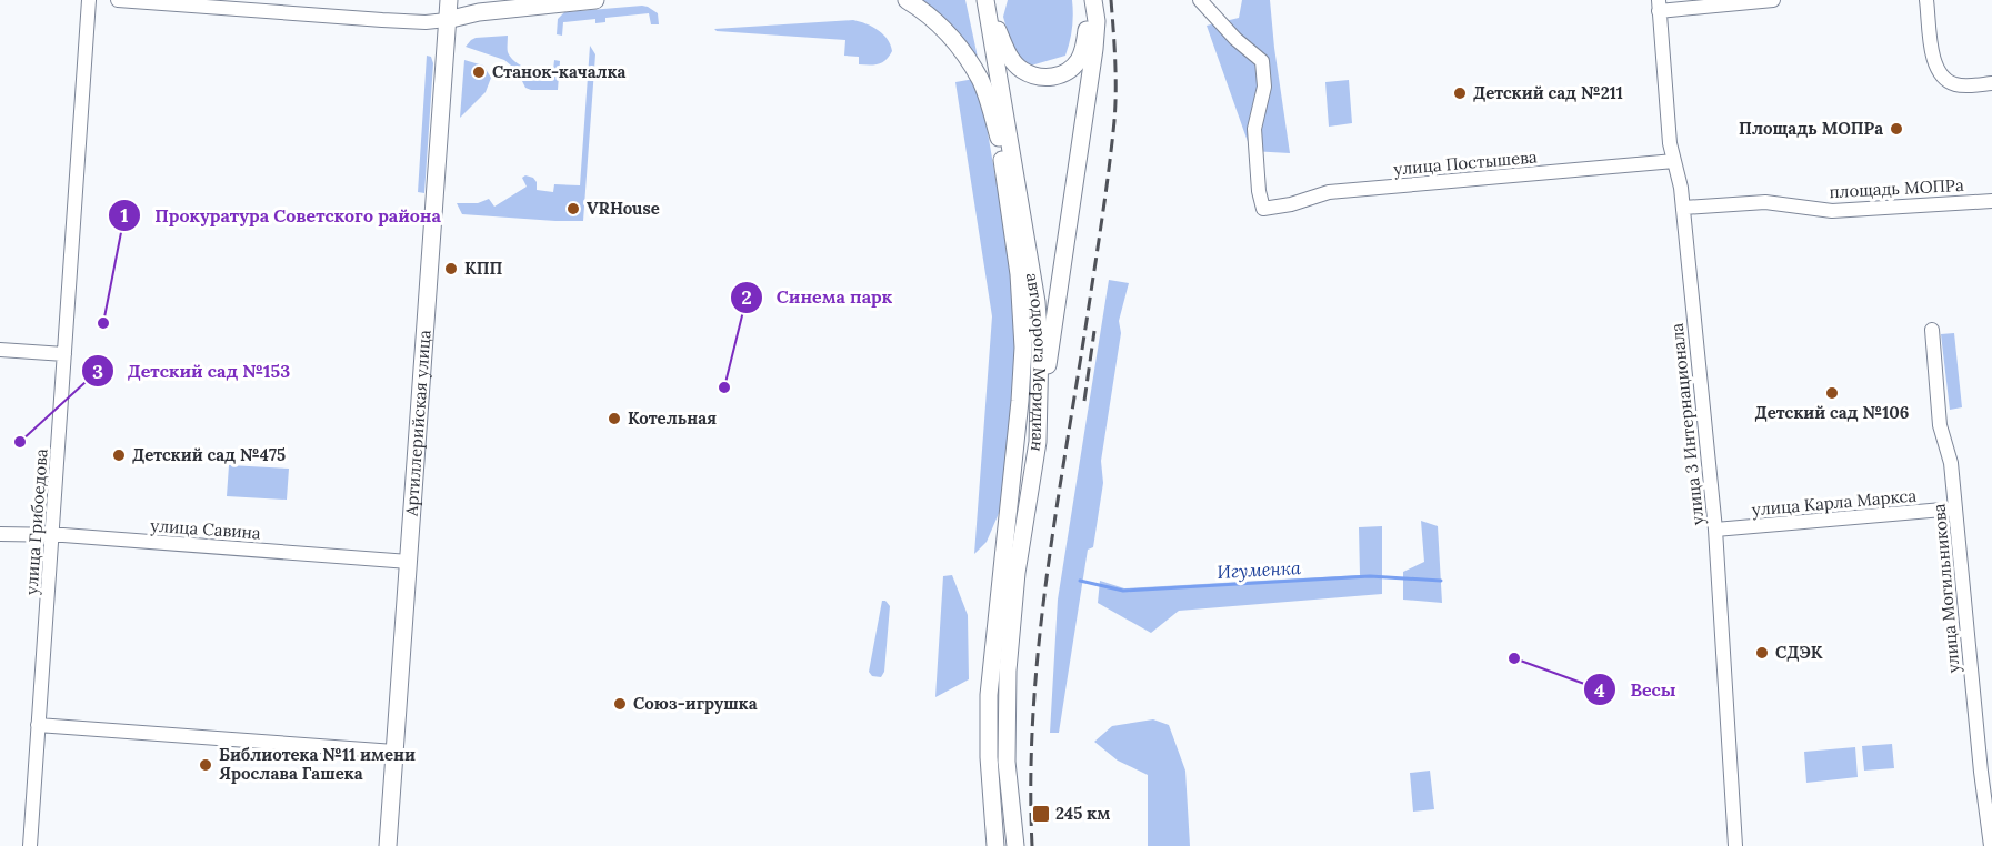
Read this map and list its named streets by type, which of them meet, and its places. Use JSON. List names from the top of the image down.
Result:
{
  "streets": {
    "main road": ["автодорога Меридиан", "Артиллерийская улица"],
    "street": [
      "улица Постышева",
      "площадь МОПРа",
      "улица 3 Интернационала",
      "улица Карла Маркса",
      "улица Грибоедова",
      "улица Савина",
      "улица Могильникова"
    ]
  },
  "crossings": [
    ["улица Постышева", "улица 3 Интернационала"],
    ["площадь МОПРа", "улица 3 Интернационала"],
    ["Артиллерийская улица", "улица Савина"],
    ["улица 3 Интернационала", "улица Карла Маркса"],
    ["улица Карла Маркса", "улица Могильникова"],
    ["улица Грибоедова", "улица Савина"]
  ],
  "water": ["Игуменка"],
  "places": {
    "other": [
      "Станок-качалка",
      "Детский сад №211",
      "Площадь МОПРа",
      "VRHouse",
      "КПП",
      "Прокуратура Советского района",
      "Синема парк",
      "Детский сад №106",
      "Котельная",
      "Детский сад №153",
      "Детский сад №475",
      "СДЭК",
      "Весы",
      "Союз-игрушка",
      "Библиотека №11 имени Ярослава Гашека"
    ],
    "transit": ["245 км"]
  }
}
